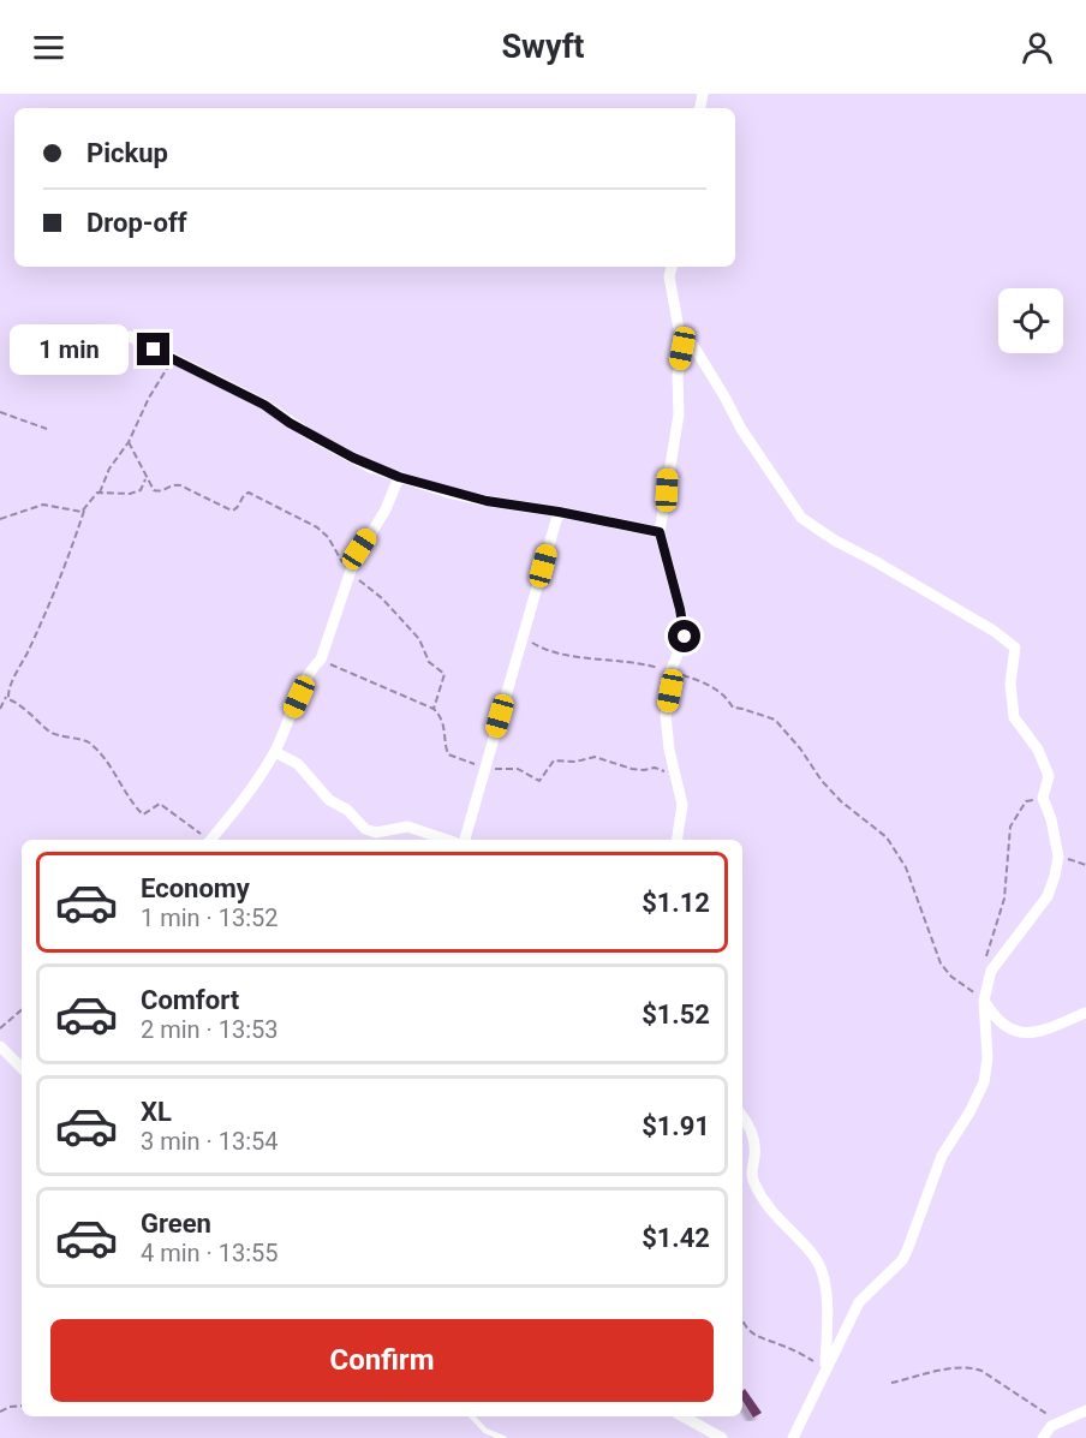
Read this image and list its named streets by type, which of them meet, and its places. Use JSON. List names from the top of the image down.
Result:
{
  "page": {
    "header": "Swyft",
    "banner": ["Pickup", "Drop-off"],
    "bubble": "1 min",
    "list": [
      {
        "name": "Economy",
        "note": "1 min · 13:52",
        "value": "$1.12"
      },
      {
        "name": "Comfort",
        "note": "2 min · 13:53",
        "value": "$1.52"
      },
      {
        "name": "XL",
        "note": "3 min · 13:54",
        "value": "$1.91"
      },
      {
        "name": "Green",
        "note": "4 min · 13:55",
        "value": "$1.42"
      }
    ],
    "buttons": "Confirm"
  }
}
